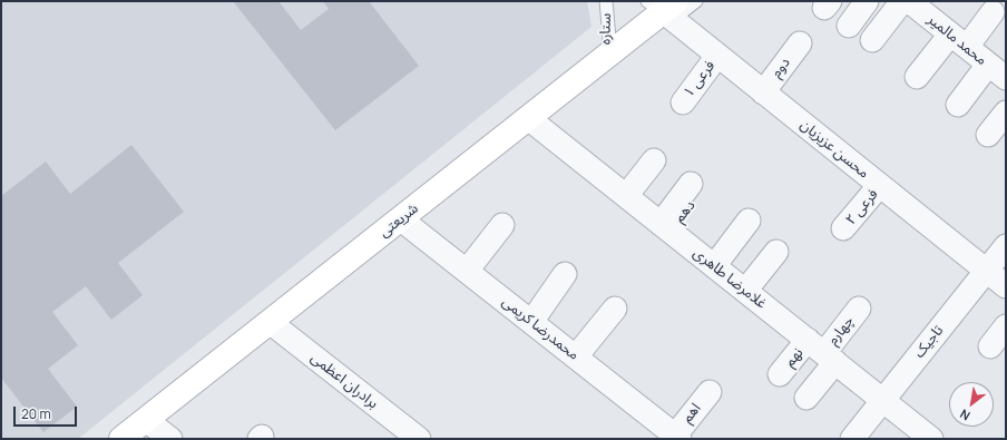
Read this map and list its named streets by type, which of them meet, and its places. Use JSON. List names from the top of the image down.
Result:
{
  "streets": {
    "main road": ["شریعتی"],
    "street": [
      "محمد مالمیر",
      "دوم",
      "فرعی ۱",
      "محسن عزیزیان",
      "فرعی ۲",
      "غلامرضا طاهری",
      "محمدرضا کریمی",
      "چهارم",
      "تاجیک",
      "نهم",
      "برادران اعظمی",
      "اهم"
    ],
    "lane": ["ستاره"]
  },
  "crossings": [
    ["ستاره", "شریعتی"],
    ["دوم", "محسن عزیزیان"],
    ["فرعی ۱", "محسن عزیزیان"],
    ["محسن عزیزیان", "فرعی ۲"],
    ["محسن عزیزیان", "شریعتی"],
    ["محسن عزیزیان", "تاجیک"],
    ["شریعتی", "غلامرضا طاهری"],
    ["شریعتی", "محمدرضا کریمی"],
    ["شریعتی", "برادران اعظمی"],
    ["غلامرضا طاهری", "چهارم"],
    ["غلامرضا طاهری", "تاجیک"],
    ["غلامرضا طاهری", "نهم"],
    ["محمدرضا کریمی", "اهم"],
    ["چهارم", "نهم"]
  ],
  "scale_bar": "20 m",
  "north": "bottom left"
}
